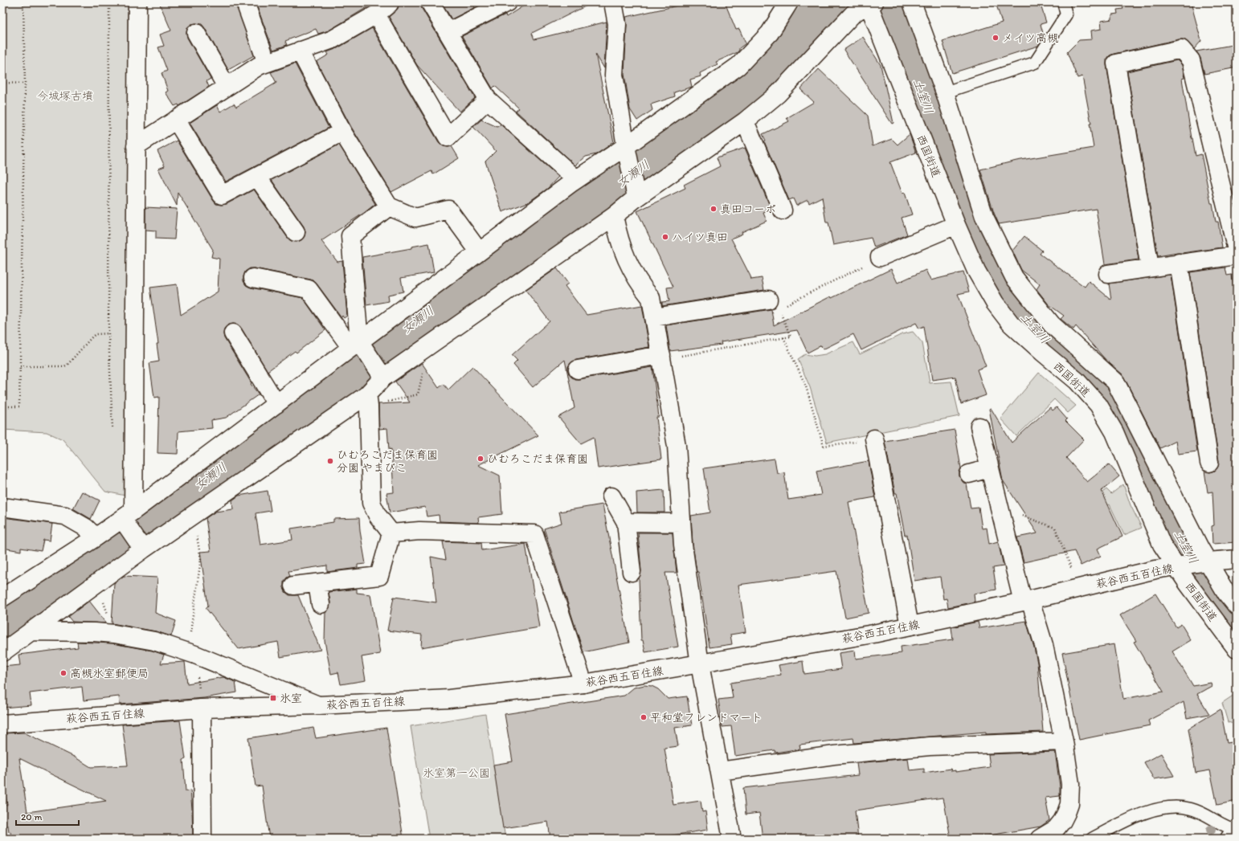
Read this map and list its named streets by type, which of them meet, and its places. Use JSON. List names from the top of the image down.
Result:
{
  "streets": {
    "street": ["西国街道", "萩谷西五百住線"]
  },
  "crossings": [
    ["西国街道", "萩谷西五百住線"]
  ],
  "water": ["土室川", "女瀬川"],
  "parks": ["今城塚古墳", "氷室第一公園"],
  "places": {
    "other": [
      "メイツ高槻",
      "真田コーポ",
      "ハイツ真田",
      "ひむろこだま保育園",
      "ひむろこだま保育園 分園 やまびこ",
      "高槻氷室郵便局",
      "平和堂フレンドマート"
    ],
    "transit": ["氷室"]
  },
  "scale_bar": "20 m"
}
